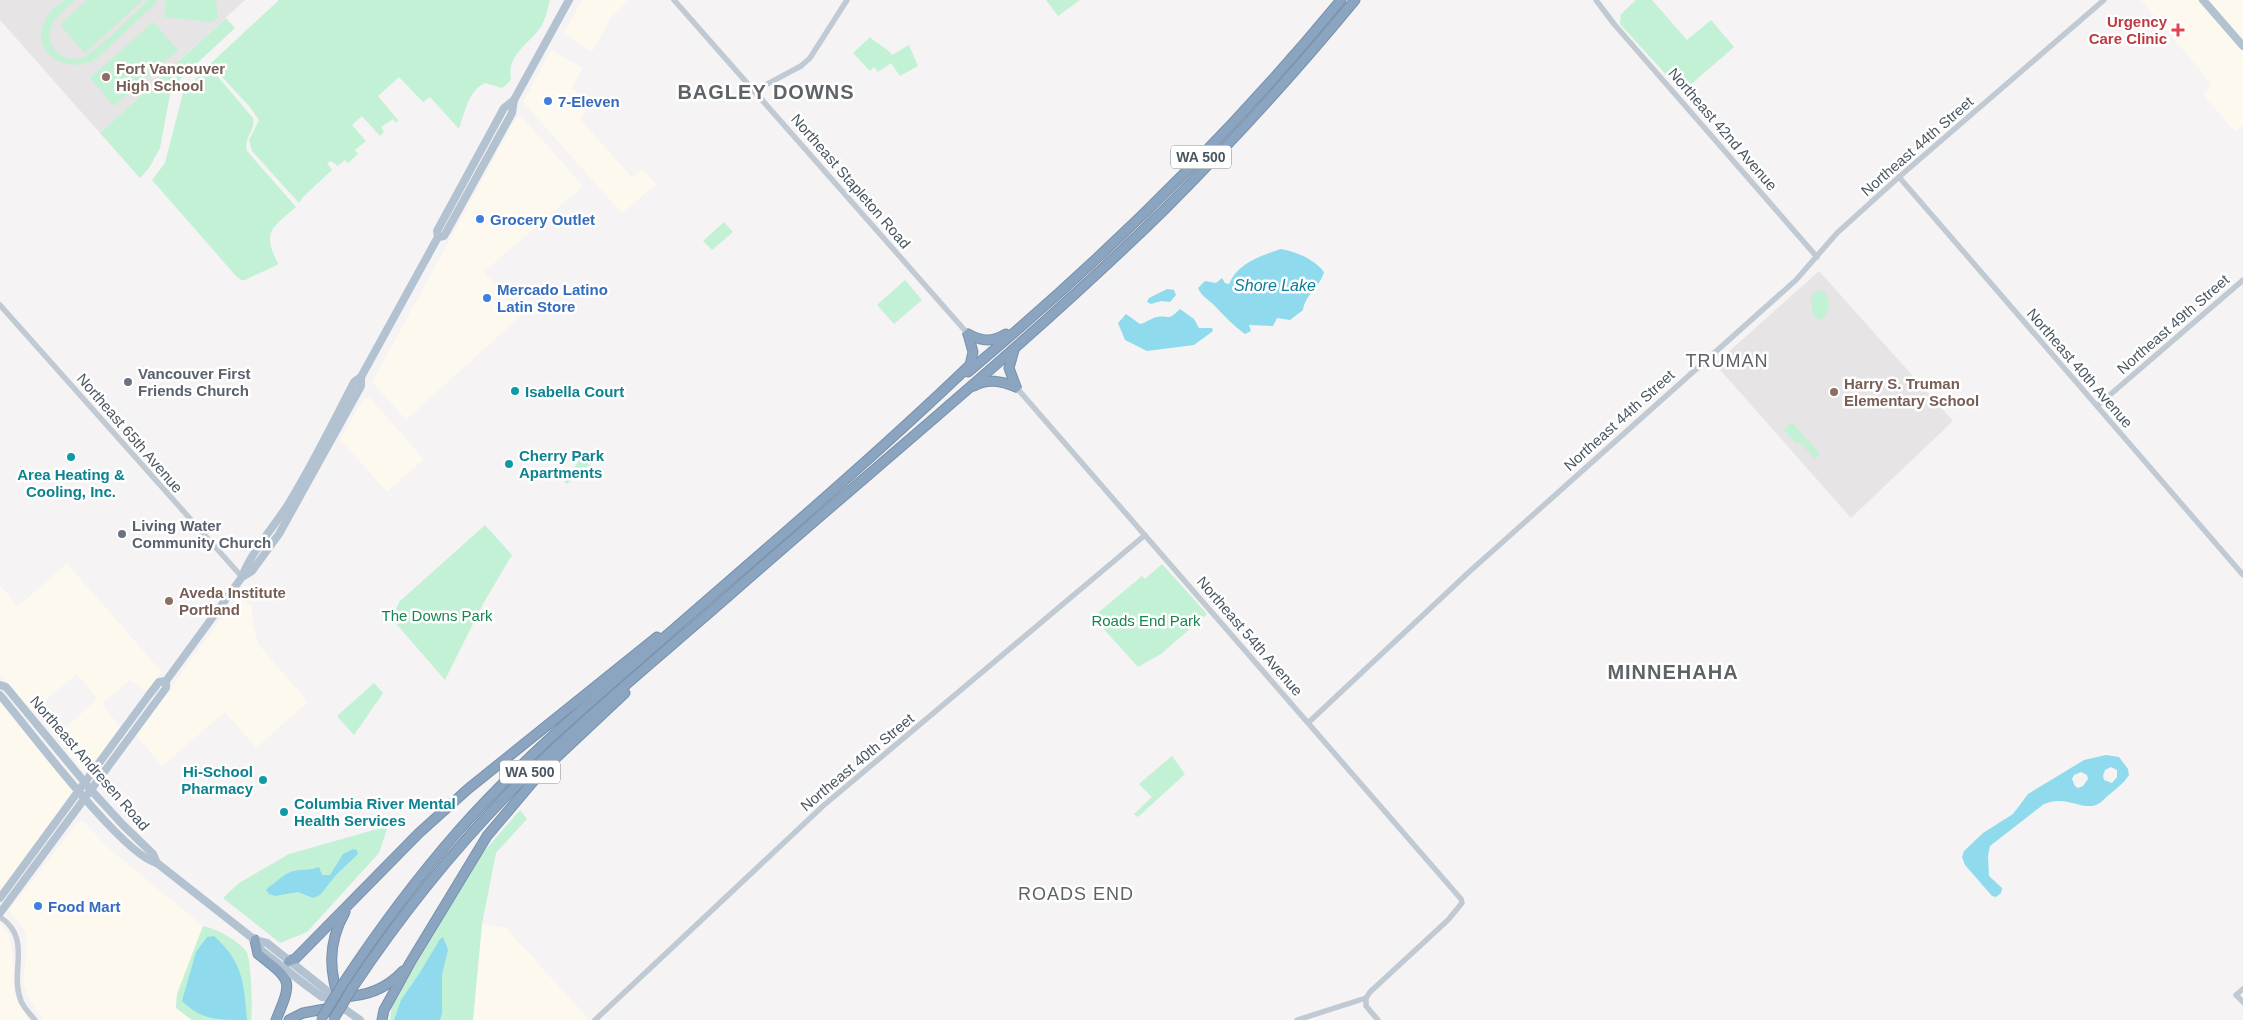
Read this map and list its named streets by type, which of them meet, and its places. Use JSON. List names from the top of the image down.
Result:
{
  "streets": {
    "highway": ["WA 500"],
    "main road": ["Northeast Andresen Road"],
    "street": [
      "Northeast 42nd Avenue",
      "Northeast 44th Street",
      "Northeast Stapleton Road",
      "Northeast 49th Street",
      "Northeast 40th Avenue",
      "Northeast 65th Avenue",
      "Northeast 54th Avenue",
      "Northeast 40th Street"
    ]
  },
  "crossings": [
    ["Northeast 42nd Avenue", "Northeast 44th Street"],
    ["Northeast 44th Street", "Northeast 40th Avenue"],
    ["Northeast 44th Street", "Northeast 54th Avenue"],
    ["Northeast 49th Street", "Northeast 40th Avenue"],
    ["Northeast 54th Avenue", "Northeast 40th Street"]
  ],
  "districts": [
    "BAGLEY DOWNS",
    "TRUMAN",
    "MINNEHAHA",
    "ROADS END"
  ],
  "water": ["Shore Lake"],
  "parks": ["The Downs Park", "Roads End Park"],
  "places": {
    "health": ["Urgency Care Clinic"],
    "other": [
      "Fort Vancouver High School",
      "7-Eleven",
      "Grocery Outlet",
      "Mercado Latino Latin Store",
      "Vancouver First Friends Church",
      "Isabella Court",
      "Harry S. Truman Elementary School",
      "Area Heating & Cooling, Inc.",
      "Cherry Park Apartments",
      "Living Water Community Church",
      "Aveda Institute Portland",
      "Hi-School Pharmacy",
      "Columbia River Mental Health Services",
      "Food Mart"
    ]
  }
}
